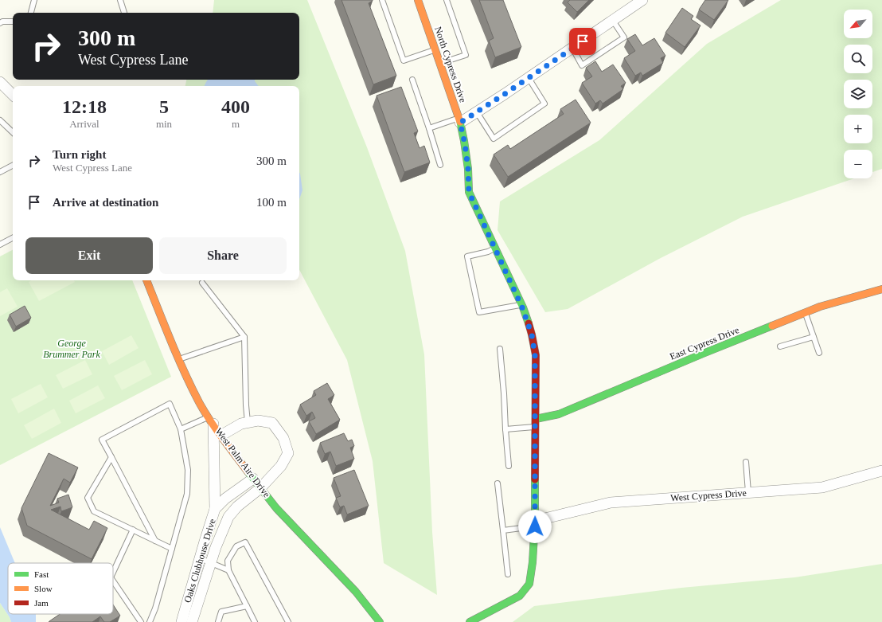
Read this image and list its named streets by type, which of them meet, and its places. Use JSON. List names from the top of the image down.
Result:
{
  "streets": {
    "street": [
      "North Cypress Drive",
      "East Cypress Drive",
      "West Palm Aire Drive",
      "West Cypress Drive",
      "Oaks Clubhouse Drive"
    ]
  },
  "crossings": [
    ["North Cypress Drive", "East Cypress Drive"],
    ["North Cypress Drive", "West Cypress Drive"],
    ["West Palm Aire Drive", "Oaks Clubhouse Drive"]
  ],
  "parks": ["George Brummer Park"],
  "legend": ["Fast", "Slow", "Jam"],
  "north": "bottom left",
  "page": {
    "map_buttons": ["+", "−"],
    "turn": ["300 m", "West Cypress Lane"],
    "eta": [
      "12:18",
      "Arrival",
      "5",
      "min",
      "400",
      "m"
    ],
    "list": [
      {
        "name": "Turn right",
        "note": "West Cypress Lane",
        "value": "300 m"
      },
      {
        "name": "Arrive at destination",
        "value": "100 m"
      }
    ],
    "buttons": ["Exit", "Share"]
  }
}
